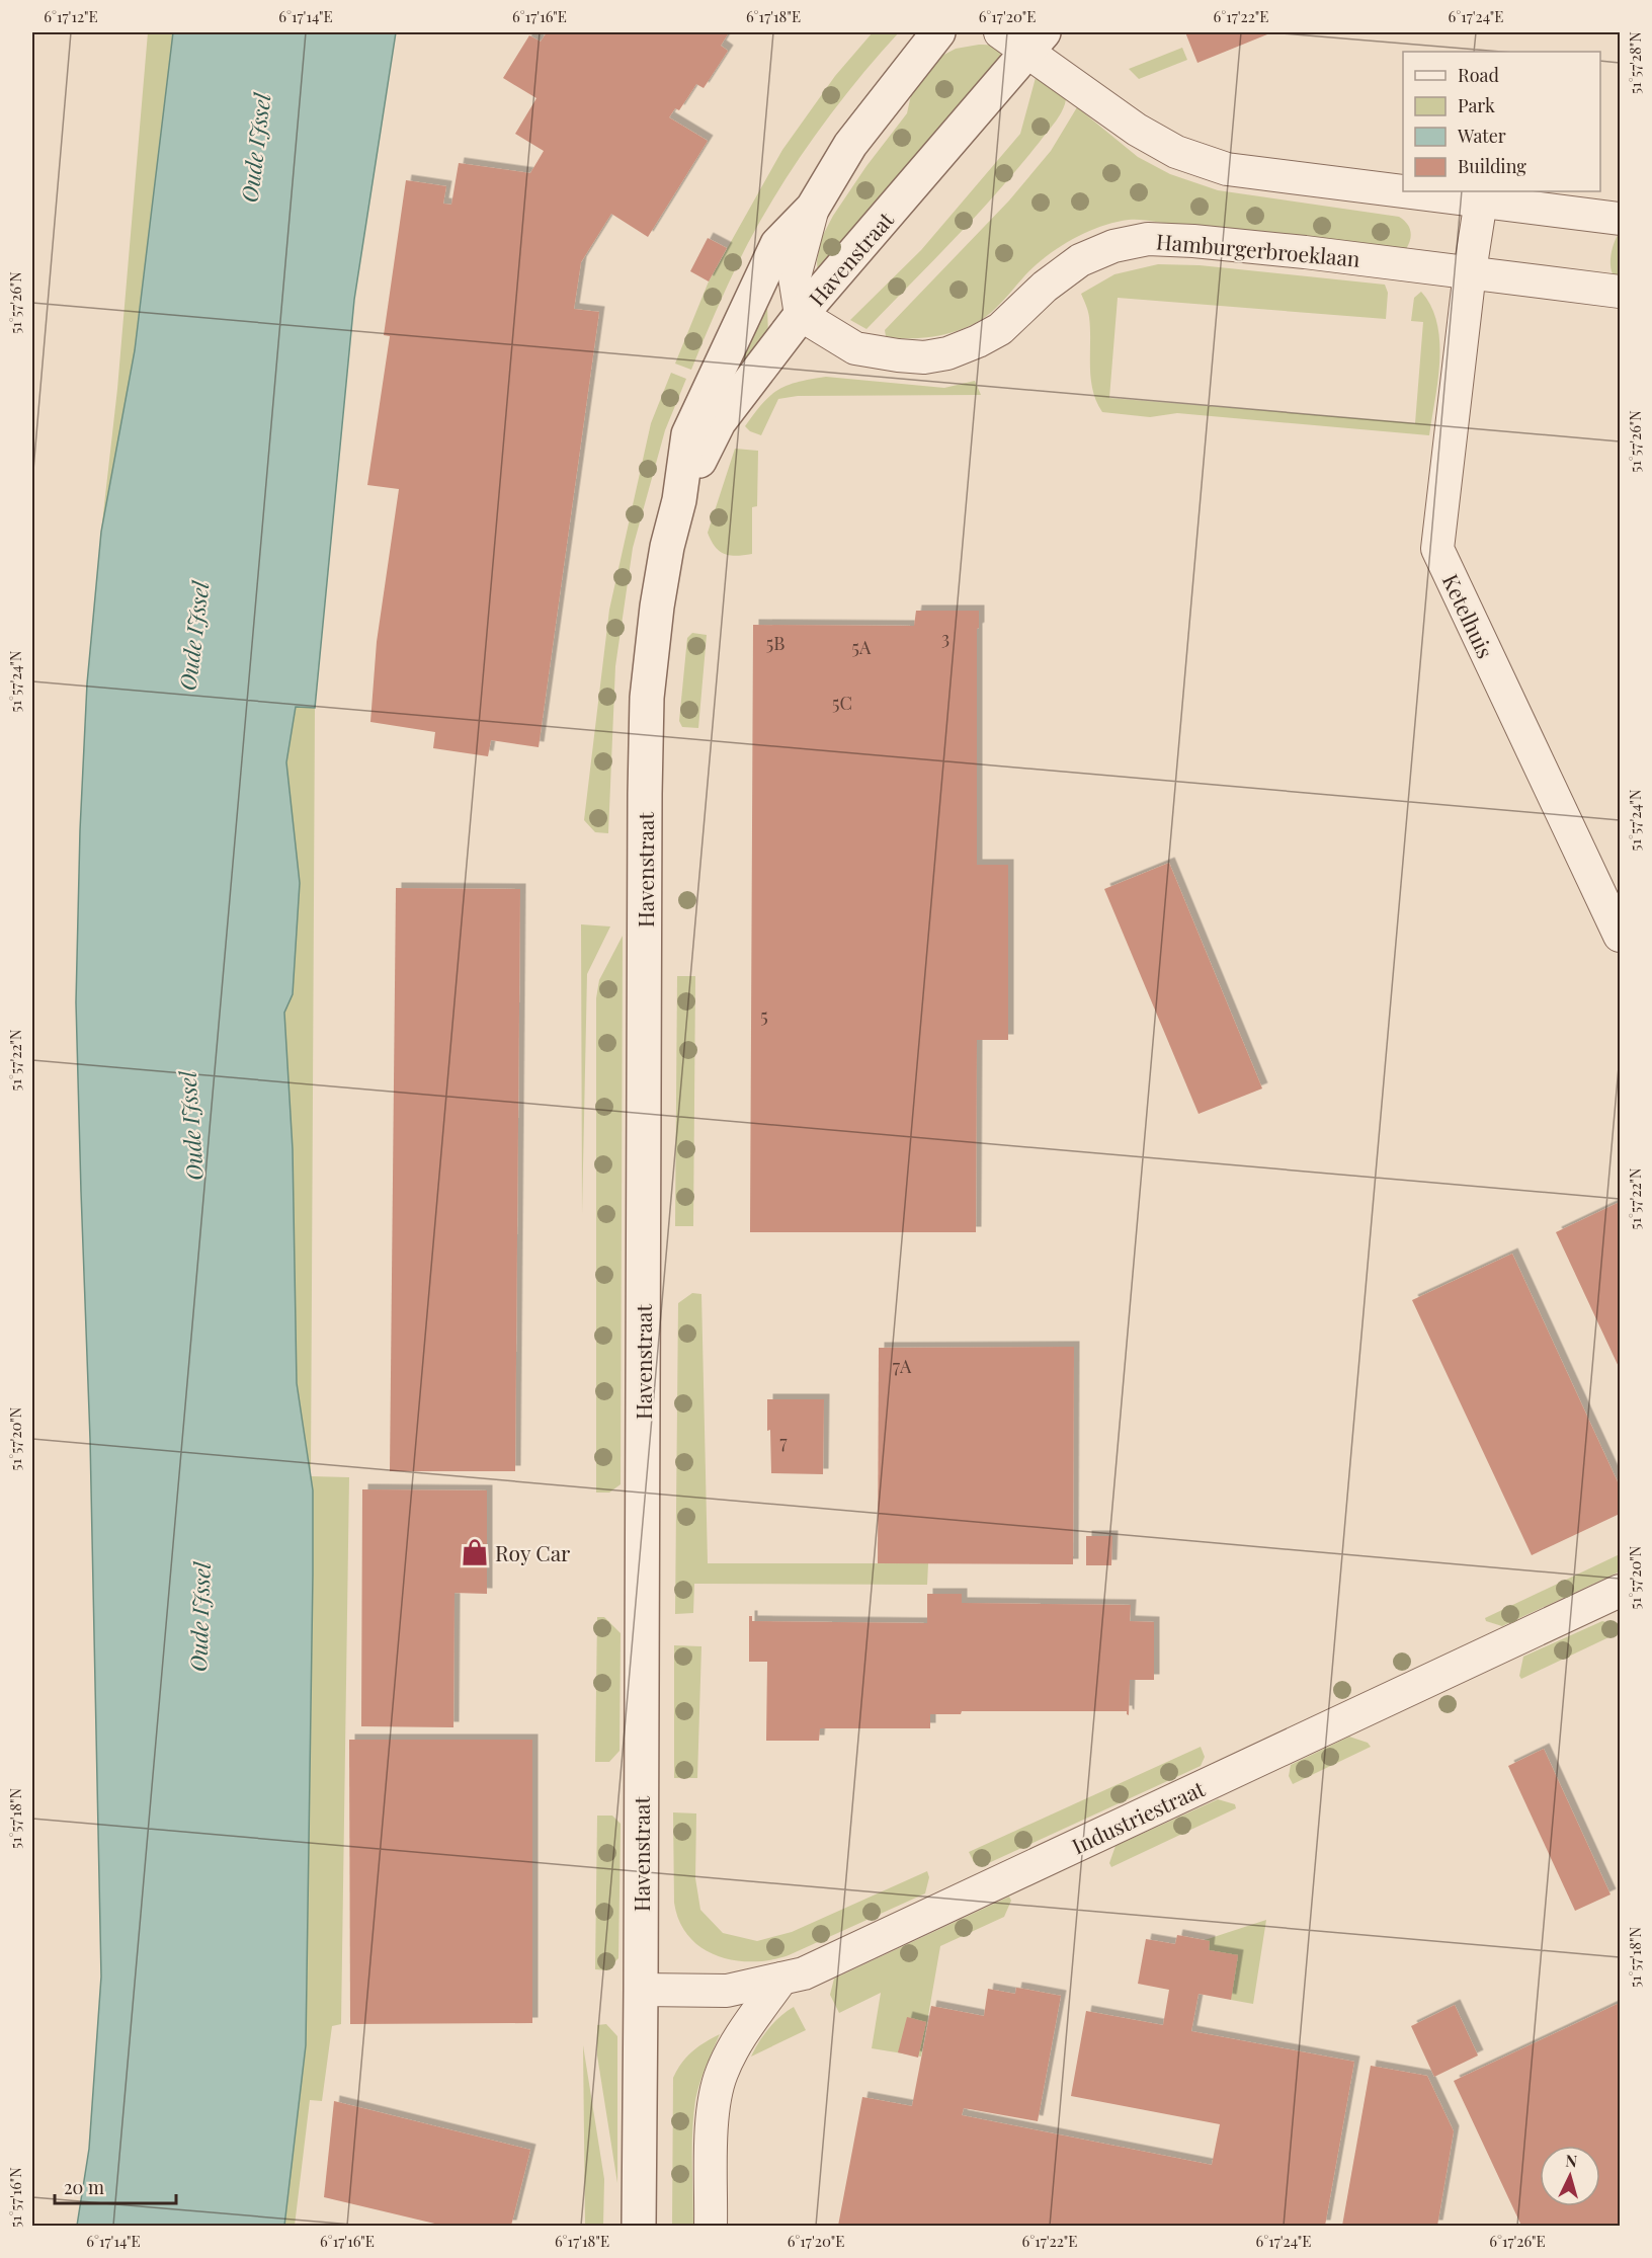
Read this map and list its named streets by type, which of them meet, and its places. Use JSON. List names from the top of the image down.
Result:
{
  "streets": {
    "street": [
      "Hamburgerbroeklaan",
      "Havenstraat",
      "Ketelhuis",
      "Industriestraat"
    ]
  },
  "crossings": [
    ["Hamburgerbroeklaan", "Havenstraat"],
    ["Hamburgerbroeklaan", "Ketelhuis"],
    ["Havenstraat", "Industriestraat"]
  ],
  "water": ["Oude IJssel"],
  "places": {
    "shop": ["Roy Car"]
  },
  "house_numbers": [
    "3",
    "5B",
    "5A",
    "5C",
    "5",
    "7A",
    "7"
  ],
  "legend": [
    "Road",
    "Park",
    "Water",
    "Building"
  ],
  "scale_bar": "20 m",
  "north": "top",
  "coordinates": [
    "6°17'12\"E",
    "6°17'14\"E",
    "6°17'16\"E",
    "6°17'18\"E",
    "6°17'20\"E",
    "6°17'22\"E",
    "6°17'24\"E",
    "51°57'28\"N",
    "51°57'26\"N",
    "51°57'24\"N",
    "51°57'22\"N",
    "51°57'20\"N",
    "51°57'18\"N",
    "51°57'16\"N",
    "6°17'26\"E"
  ]
}
